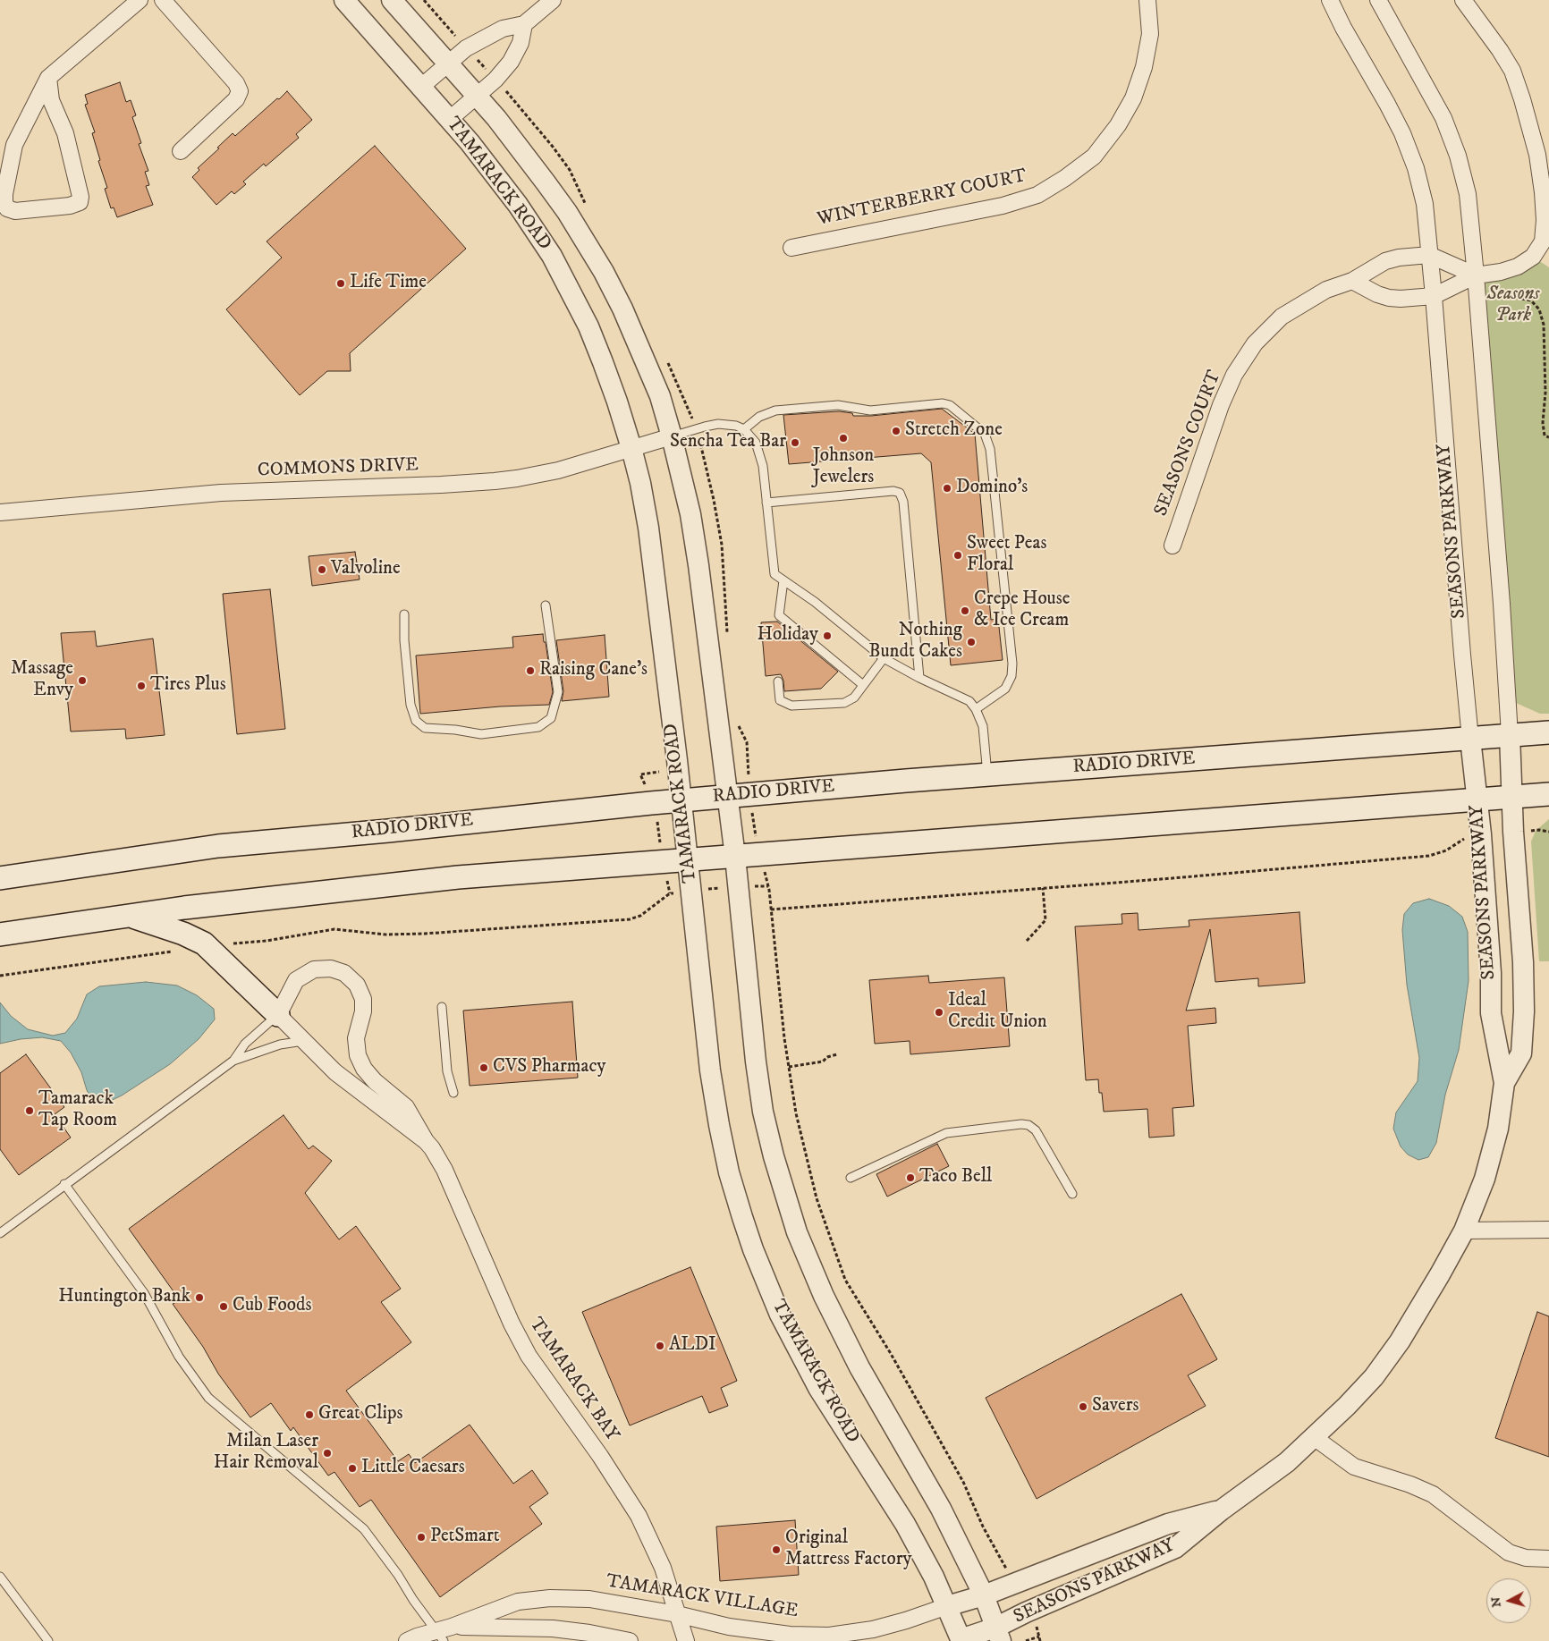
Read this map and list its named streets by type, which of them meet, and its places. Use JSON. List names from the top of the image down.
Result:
{
  "streets": {
    "main road": ["RADIO DRIVE"],
    "street": [
      "TAMARACK ROAD",
      "WINTERBERRY COURT",
      "SEASONS COURT",
      "COMMONS DRIVE",
      "SEASONS PARKWAY",
      "TAMARACK BAY",
      "TAMARACK VILLAGE"
    ]
  },
  "crossings": [
    ["TAMARACK ROAD", "COMMONS DRIVE"],
    ["TAMARACK ROAD", "SEASONS PARKWAY"],
    ["TAMARACK ROAD", "RADIO DRIVE"],
    ["TAMARACK ROAD", "TAMARACK VILLAGE"],
    ["SEASONS COURT", "SEASONS PARKWAY"],
    ["SEASONS PARKWAY", "RADIO DRIVE"],
    ["SEASONS PARKWAY", "TAMARACK VILLAGE"],
    ["TAMARACK BAY", "TAMARACK VILLAGE"]
  ],
  "parks": ["Seasons Park"],
  "places": [
    "Life Time",
    "Stretch Zone",
    "Johnson Jewelers",
    "Sencha Tea Bar",
    "Domino's",
    "Sweet Peas Floral",
    "Valvoline",
    "Crepe House & Ice Cream",
    "Holiday",
    "Nothing Bundt Cakes",
    "Raising Cane's",
    "Massage Envy",
    "Tires Plus",
    "Ideal Credit Union",
    "CVS Pharmacy",
    "Tamarack Tap Room",
    "Taco Bell",
    "Huntington Bank",
    "Cub Foods",
    "ALDI",
    "Savers",
    "Great Clips",
    "Milan Laser Hair Removal",
    "Little Caesars",
    "PetSmart",
    "Original Mattress Factory"
  ],
  "north": "left"
}
